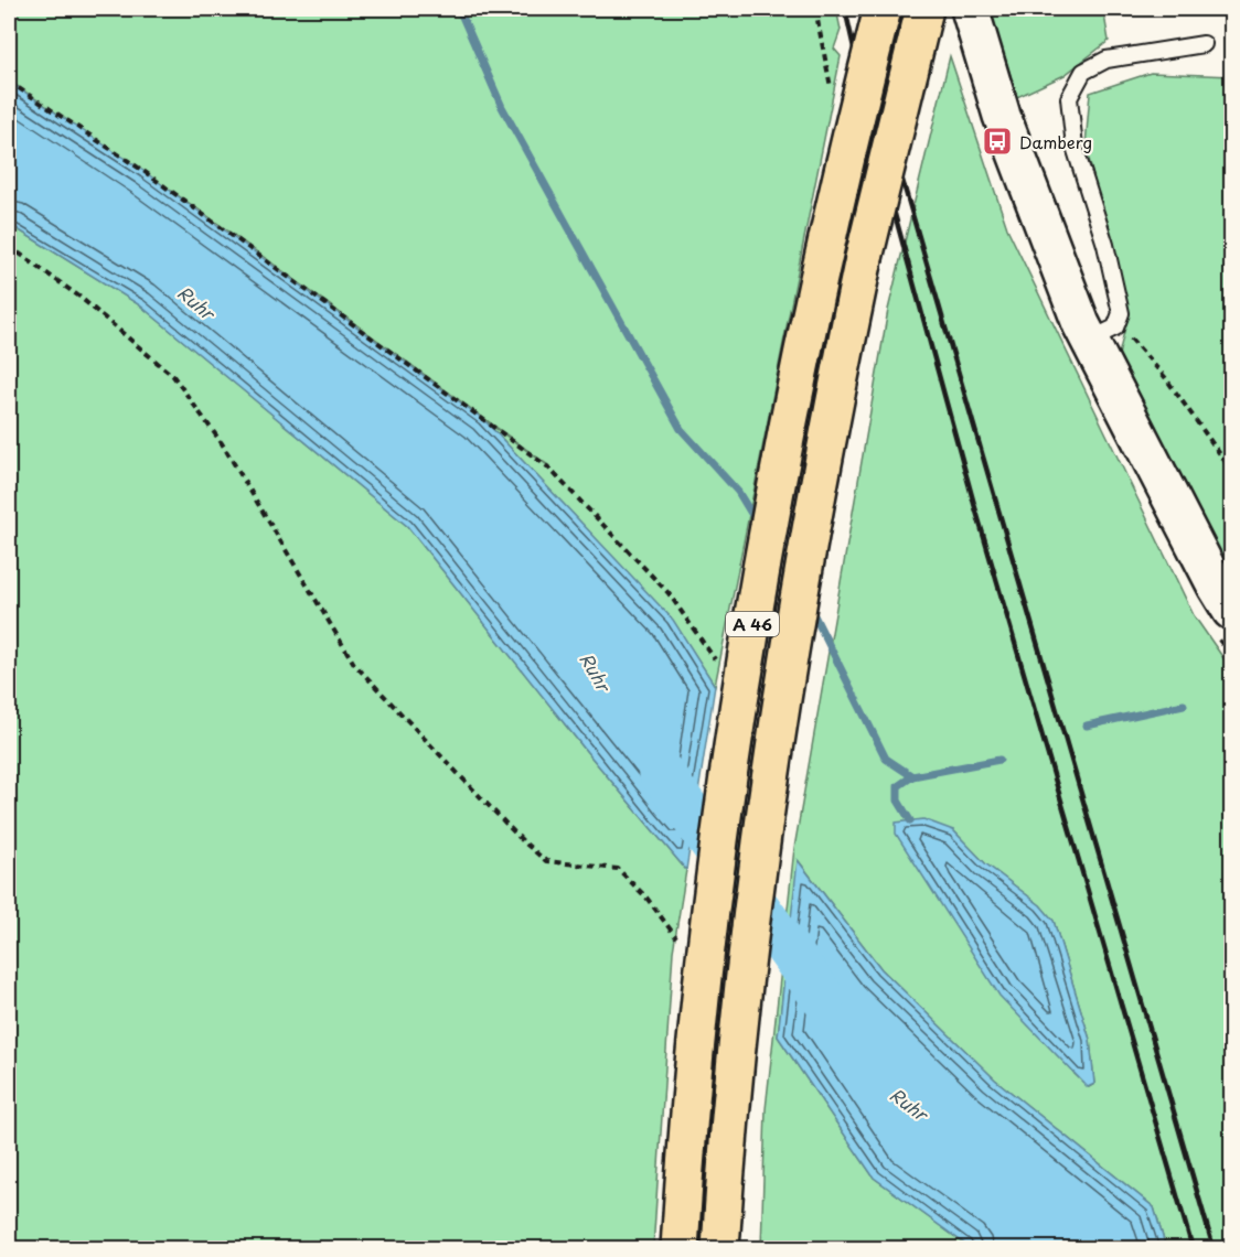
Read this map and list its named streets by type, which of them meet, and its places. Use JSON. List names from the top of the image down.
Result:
{
  "streets": {
    "highway": ["A 46"]
  },
  "water": ["Ruhr"],
  "places": {
    "bus stop": ["Damberg"]
  }
}
